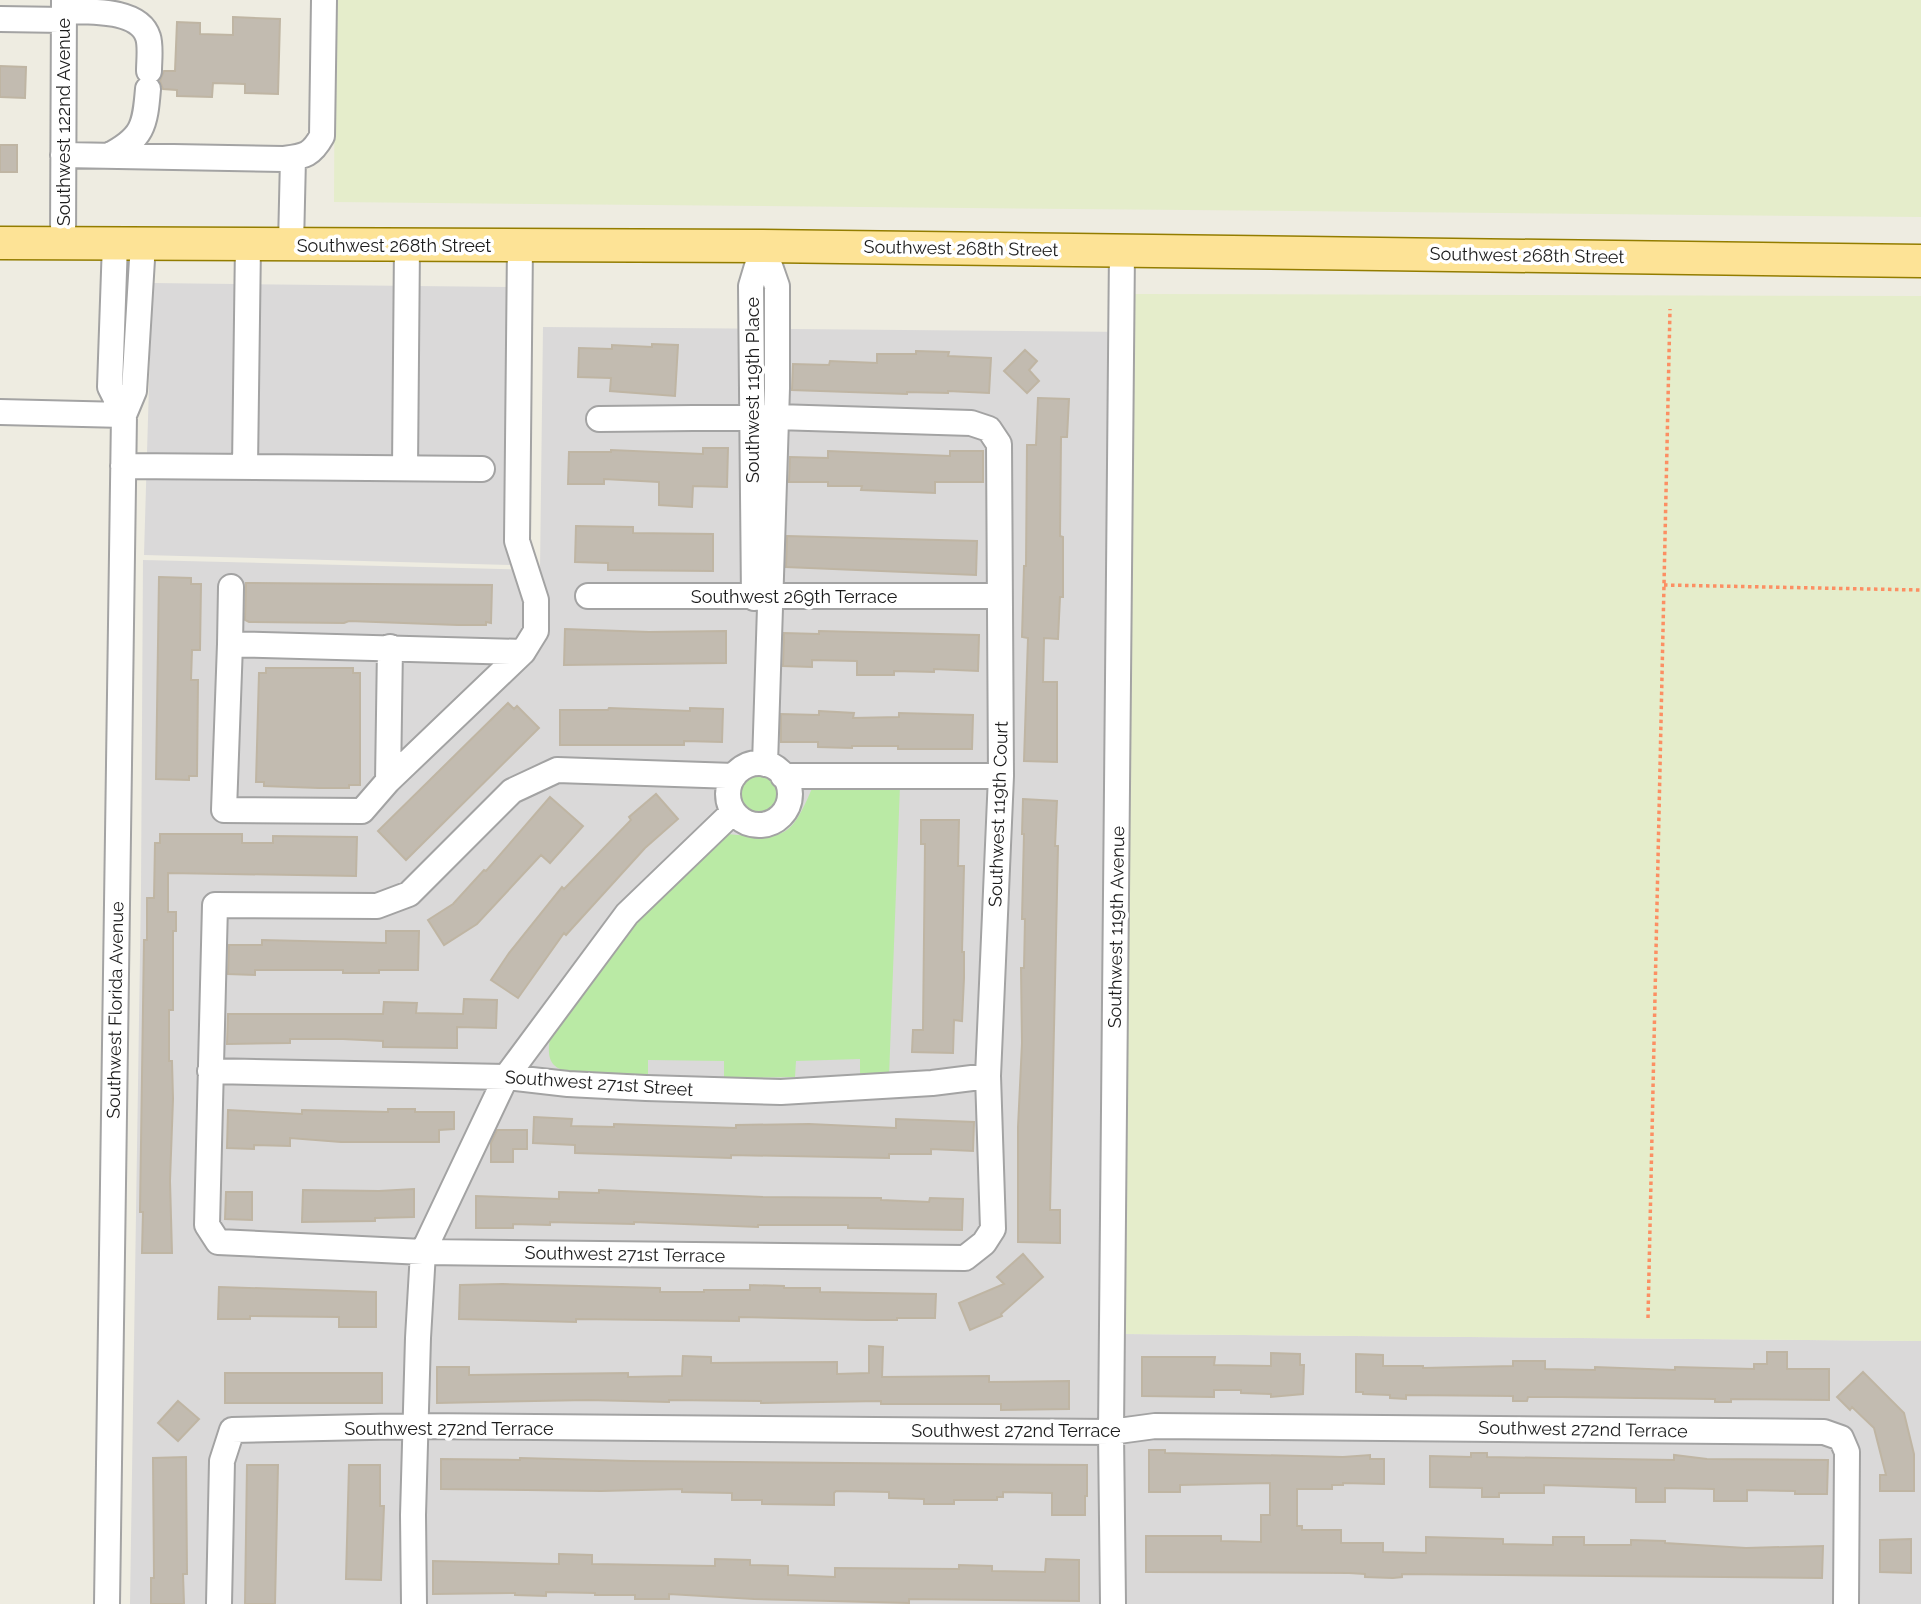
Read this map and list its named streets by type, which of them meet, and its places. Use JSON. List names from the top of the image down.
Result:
{
  "streets": {
    "main road": ["Southwest 268th Street"],
    "street": [
      "Southwest 122nd Avenue",
      "Southwest 119th Place",
      "Southwest 269th Terrace",
      "Southwest 119th Court",
      "Southwest 119th Avenue",
      "Southwest Florida Avenue",
      "Southwest 271st Street",
      "Southwest 271st Terrace",
      "Southwest 272nd Terrace"
    ]
  },
  "crossings": [
    ["Southwest 122nd Avenue", "Southwest 268th Street"],
    ["Southwest 268th Street", "Southwest 119th Place"],
    ["Southwest 268th Street", "Southwest 119th Avenue"],
    ["Southwest 268th Street", "Southwest Florida Avenue"],
    ["Southwest 119th Place", "Southwest 269th Terrace"],
    ["Southwest 119th Place", "Southwest 119th Court"],
    ["Southwest 269th Terrace", "Southwest 119th Court"],
    ["Southwest 119th Court", "Southwest 271st Street"],
    ["Southwest 119th Court", "Southwest 271st Terrace"],
    ["Southwest 119th Avenue", "Southwest 272nd Terrace"],
    ["Southwest 271st Street", "Southwest 271st Terrace"]
  ]
}
